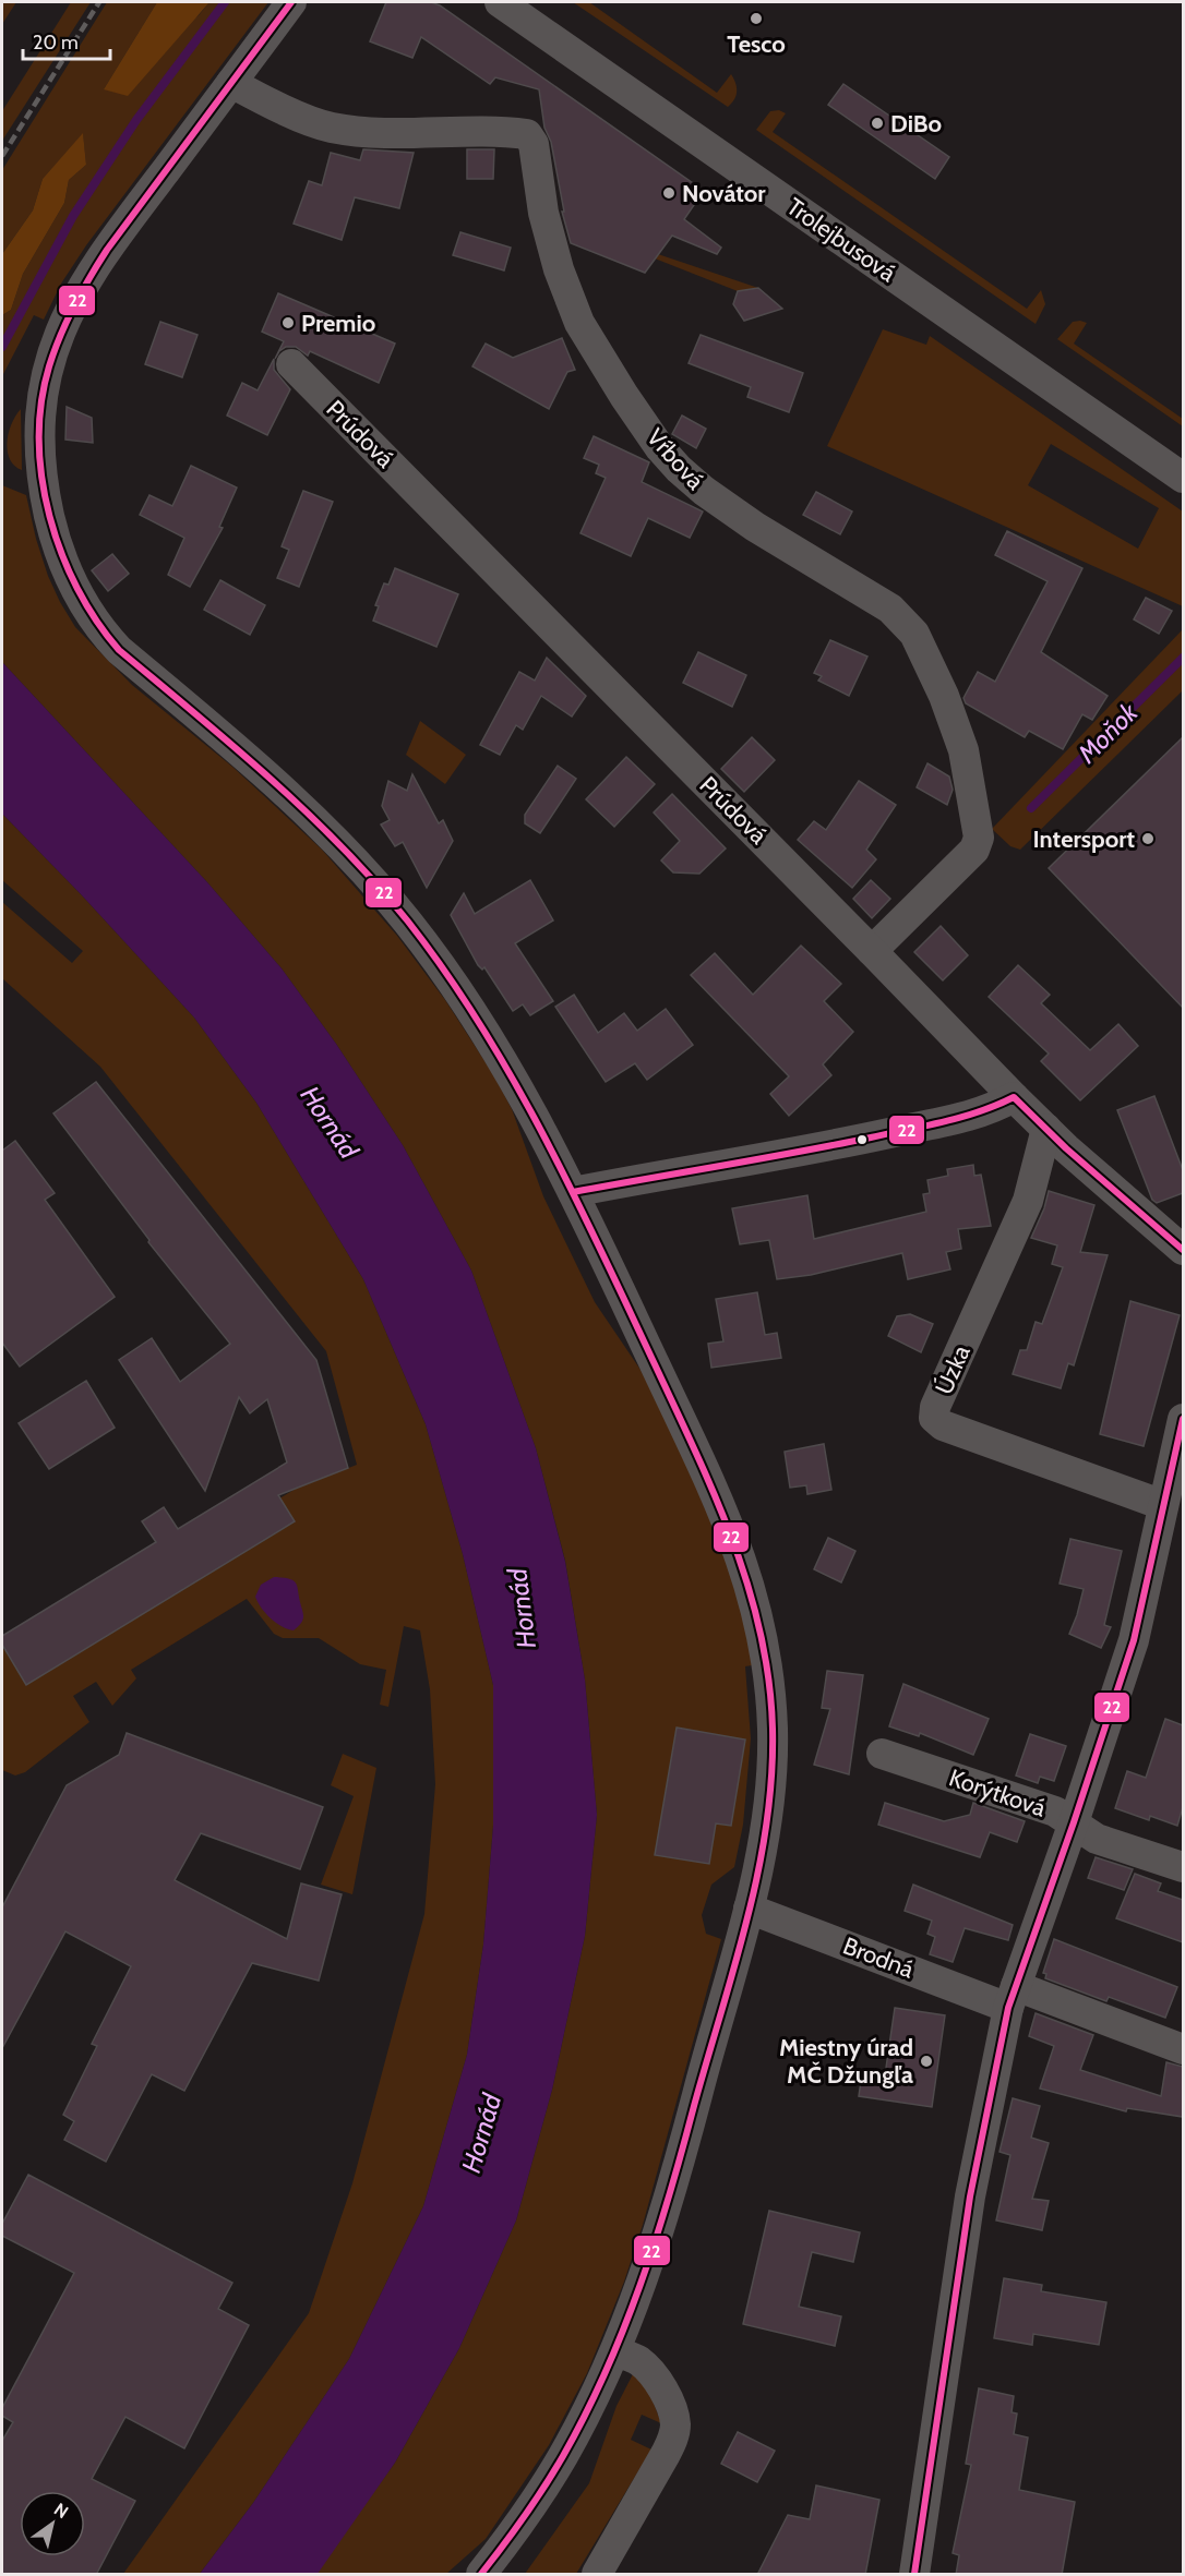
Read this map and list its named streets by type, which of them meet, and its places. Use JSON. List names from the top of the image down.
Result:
{
  "streets": {
    "street": [
      "Trolejbusová",
      "Prúdová",
      "Vŕbová",
      "Úzka",
      "Korýtková",
      "Brodná"
    ]
  },
  "crossings": [
    ["Prúdová", "Vŕbová"],
    ["Prúdová", "Úzka"]
  ],
  "water": ["Moňok", "Hornád"],
  "places": [
    "Tesco",
    "DiBo",
    "Novátor",
    "Premio",
    "Intersport",
    "Miestny úrad MČ Džungľa"
  ],
  "lines": ["transit line 22"],
  "scale_bar": "20 m",
  "north": "top right"
}
